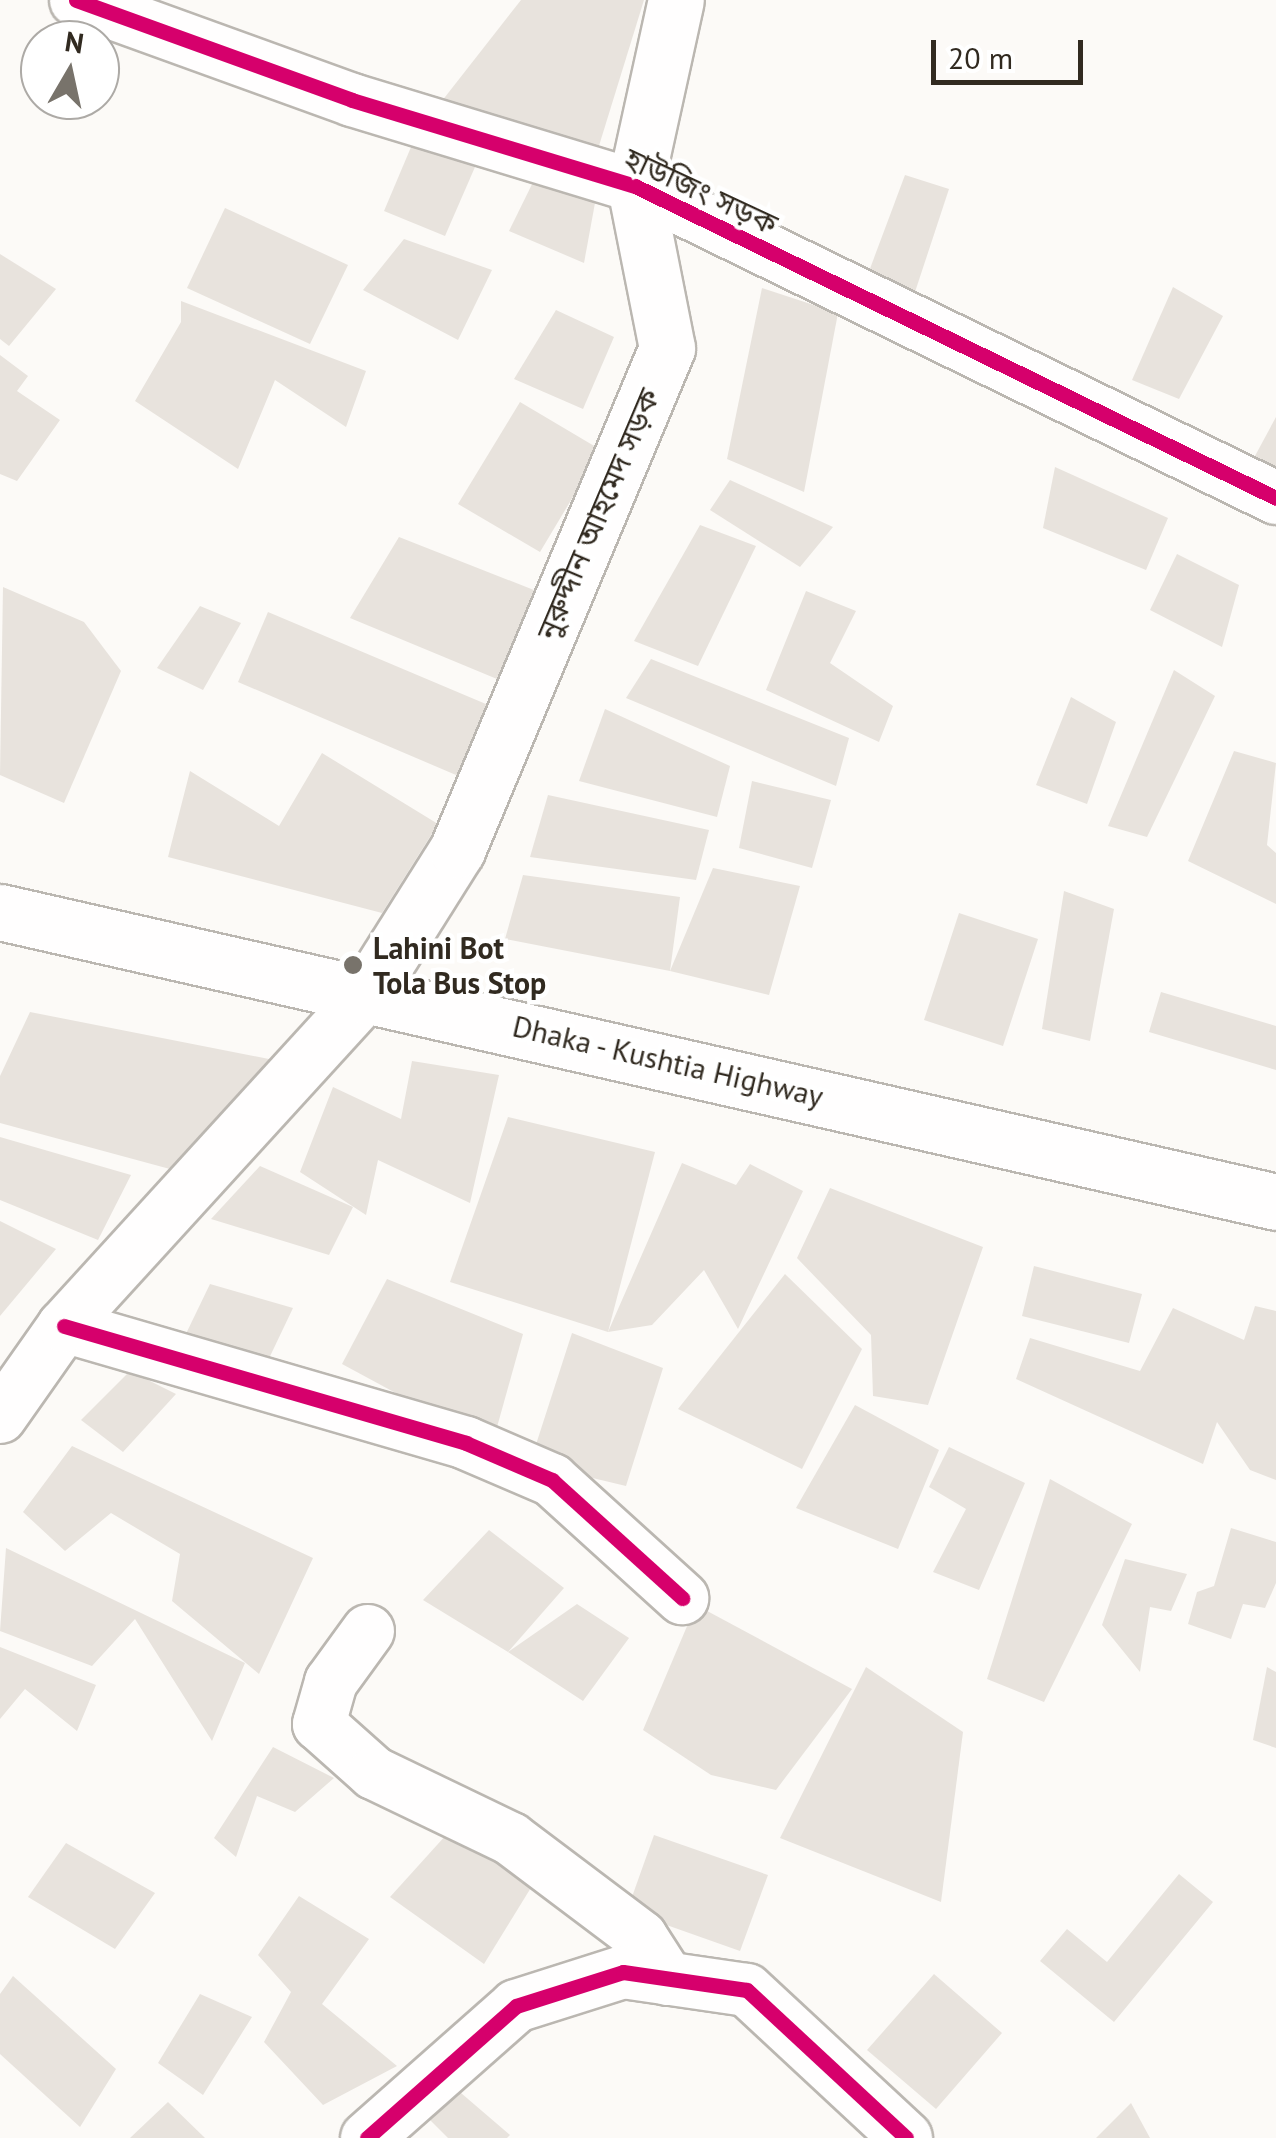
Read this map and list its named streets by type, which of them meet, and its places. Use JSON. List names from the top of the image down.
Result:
{
  "streets": {
    "main road": ["নুরুদ্দীন আহমেদ সড়ক", "Dhaka - Kushtia Highway"],
    "street": ["হাউজিং সড়ক"]
  },
  "crossings": [
    ["হাউজিং সড়ক", "নুরুদ্দীন আহমেদ সড়ক"],
    ["নুরুদ্দীন আহমেদ সড়ক", "Dhaka - Kushtia Highway"]
  ],
  "places": ["Lahini Bot Tola Bus Stop"],
  "scale_bar": "20 m",
  "north": "top"
}
